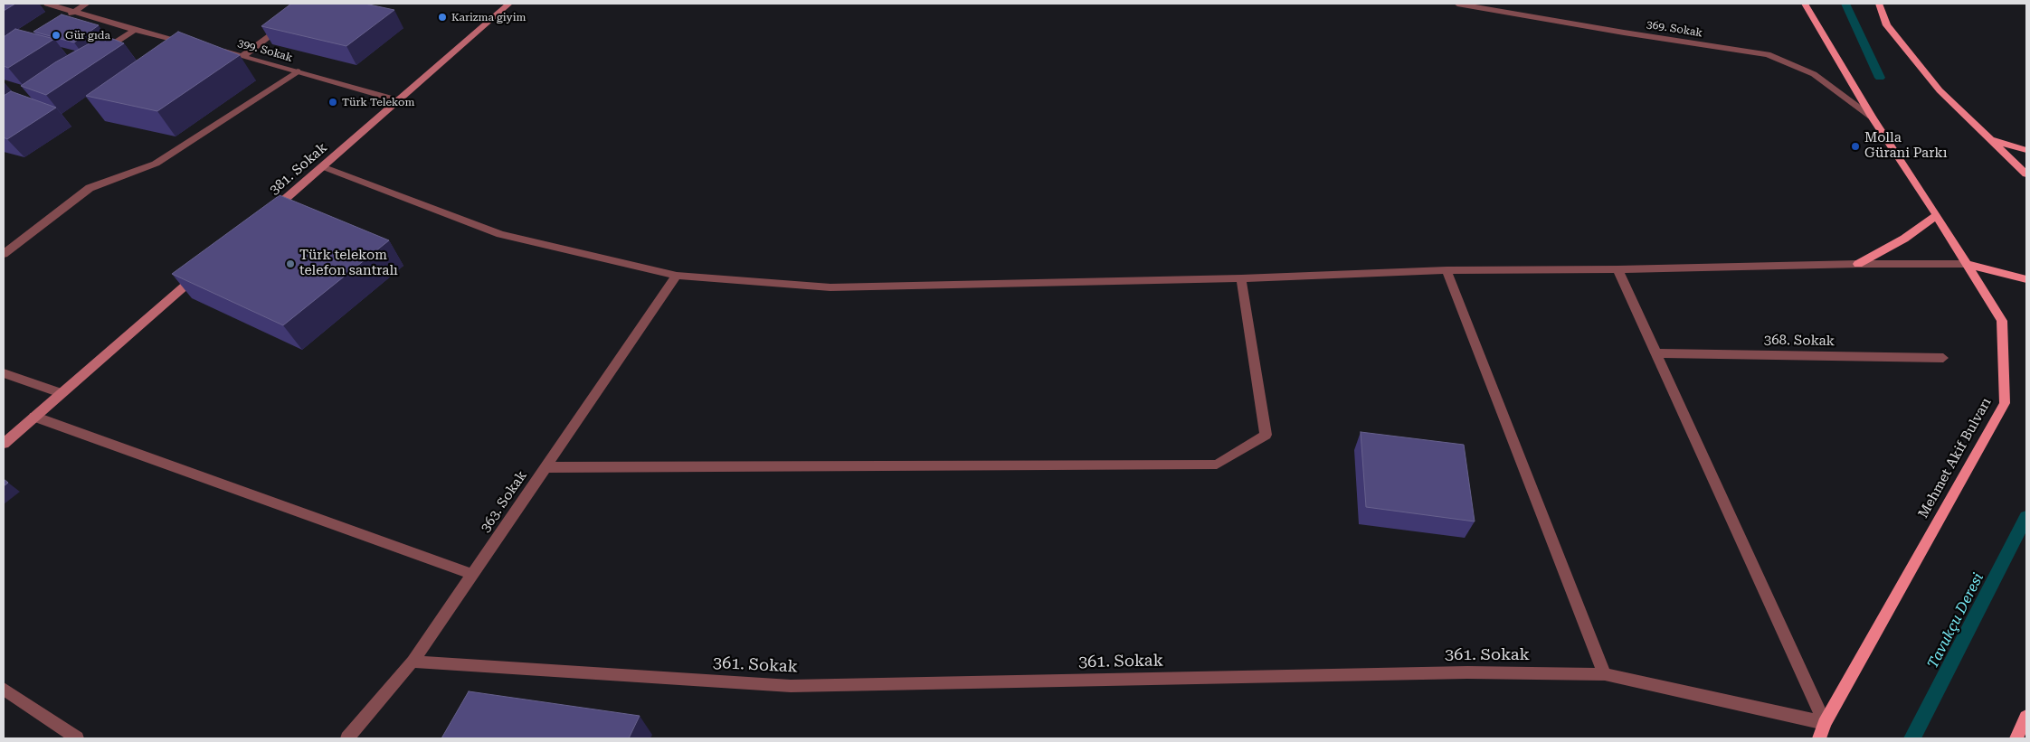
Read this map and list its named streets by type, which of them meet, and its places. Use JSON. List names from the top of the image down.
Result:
{
  "streets": {
    "main road": ["Mehmet Akif Bulvarı"],
    "street": [
      "369. Sokak",
      "399. Sokak",
      "381. Sokak",
      "368. Sokak",
      "363. Sokak",
      "361. Sokak"
    ]
  },
  "crossings": [
    ["369. Sokak", "Mehmet Akif Bulvarı"],
    ["399. Sokak", "381. Sokak"],
    ["Mehmet Akif Bulvarı", "361. Sokak"],
    ["363. Sokak", "361. Sokak"]
  ],
  "water": ["Tavukçu Deresi"],
  "places": [
    "Karizma giyim",
    "Gür gıda",
    "Türk Telekom",
    "Molla Gürani Parkı",
    "Türk telekom telefon santralı"
  ]
}
